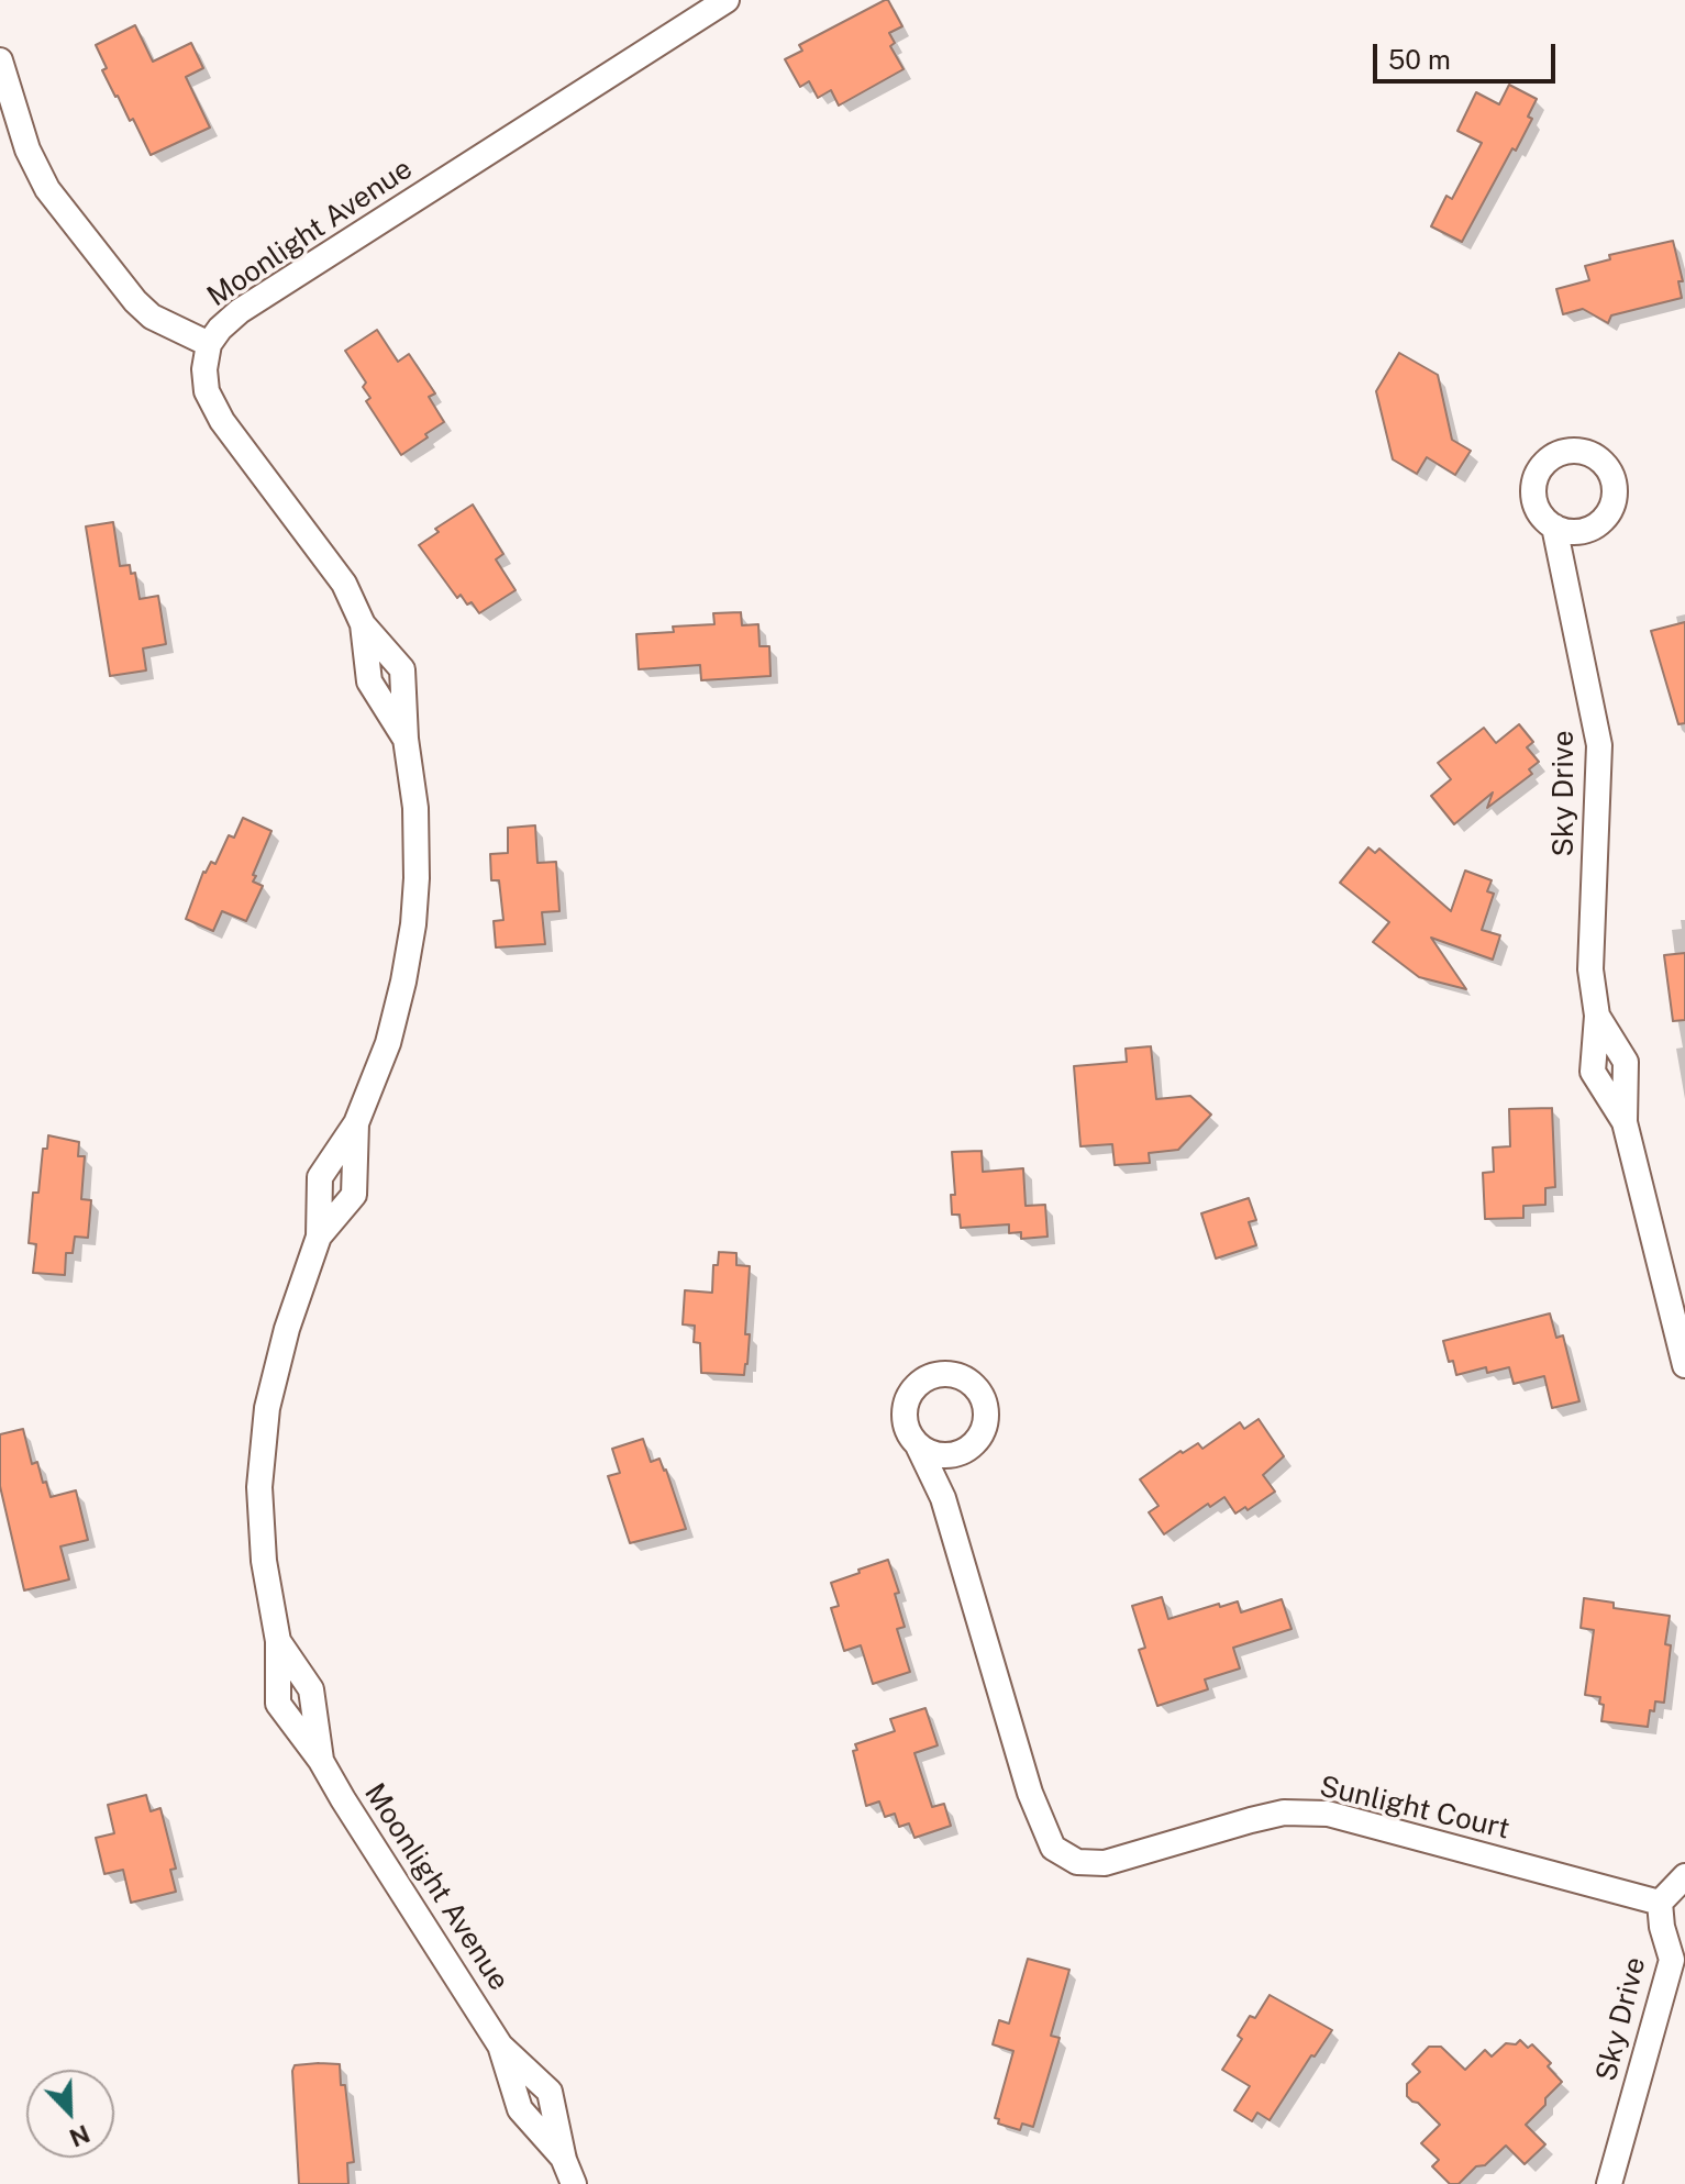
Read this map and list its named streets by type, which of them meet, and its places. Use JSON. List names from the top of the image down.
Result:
{
  "streets": {
    "street": ["Moonlight Avenue", "Sky Drive", "Sunlight Court"]
  },
  "crossings": [
    ["Sky Drive", "Sunlight Court"]
  ],
  "scale_bar": "50 m",
  "north": "bottom right"
}
